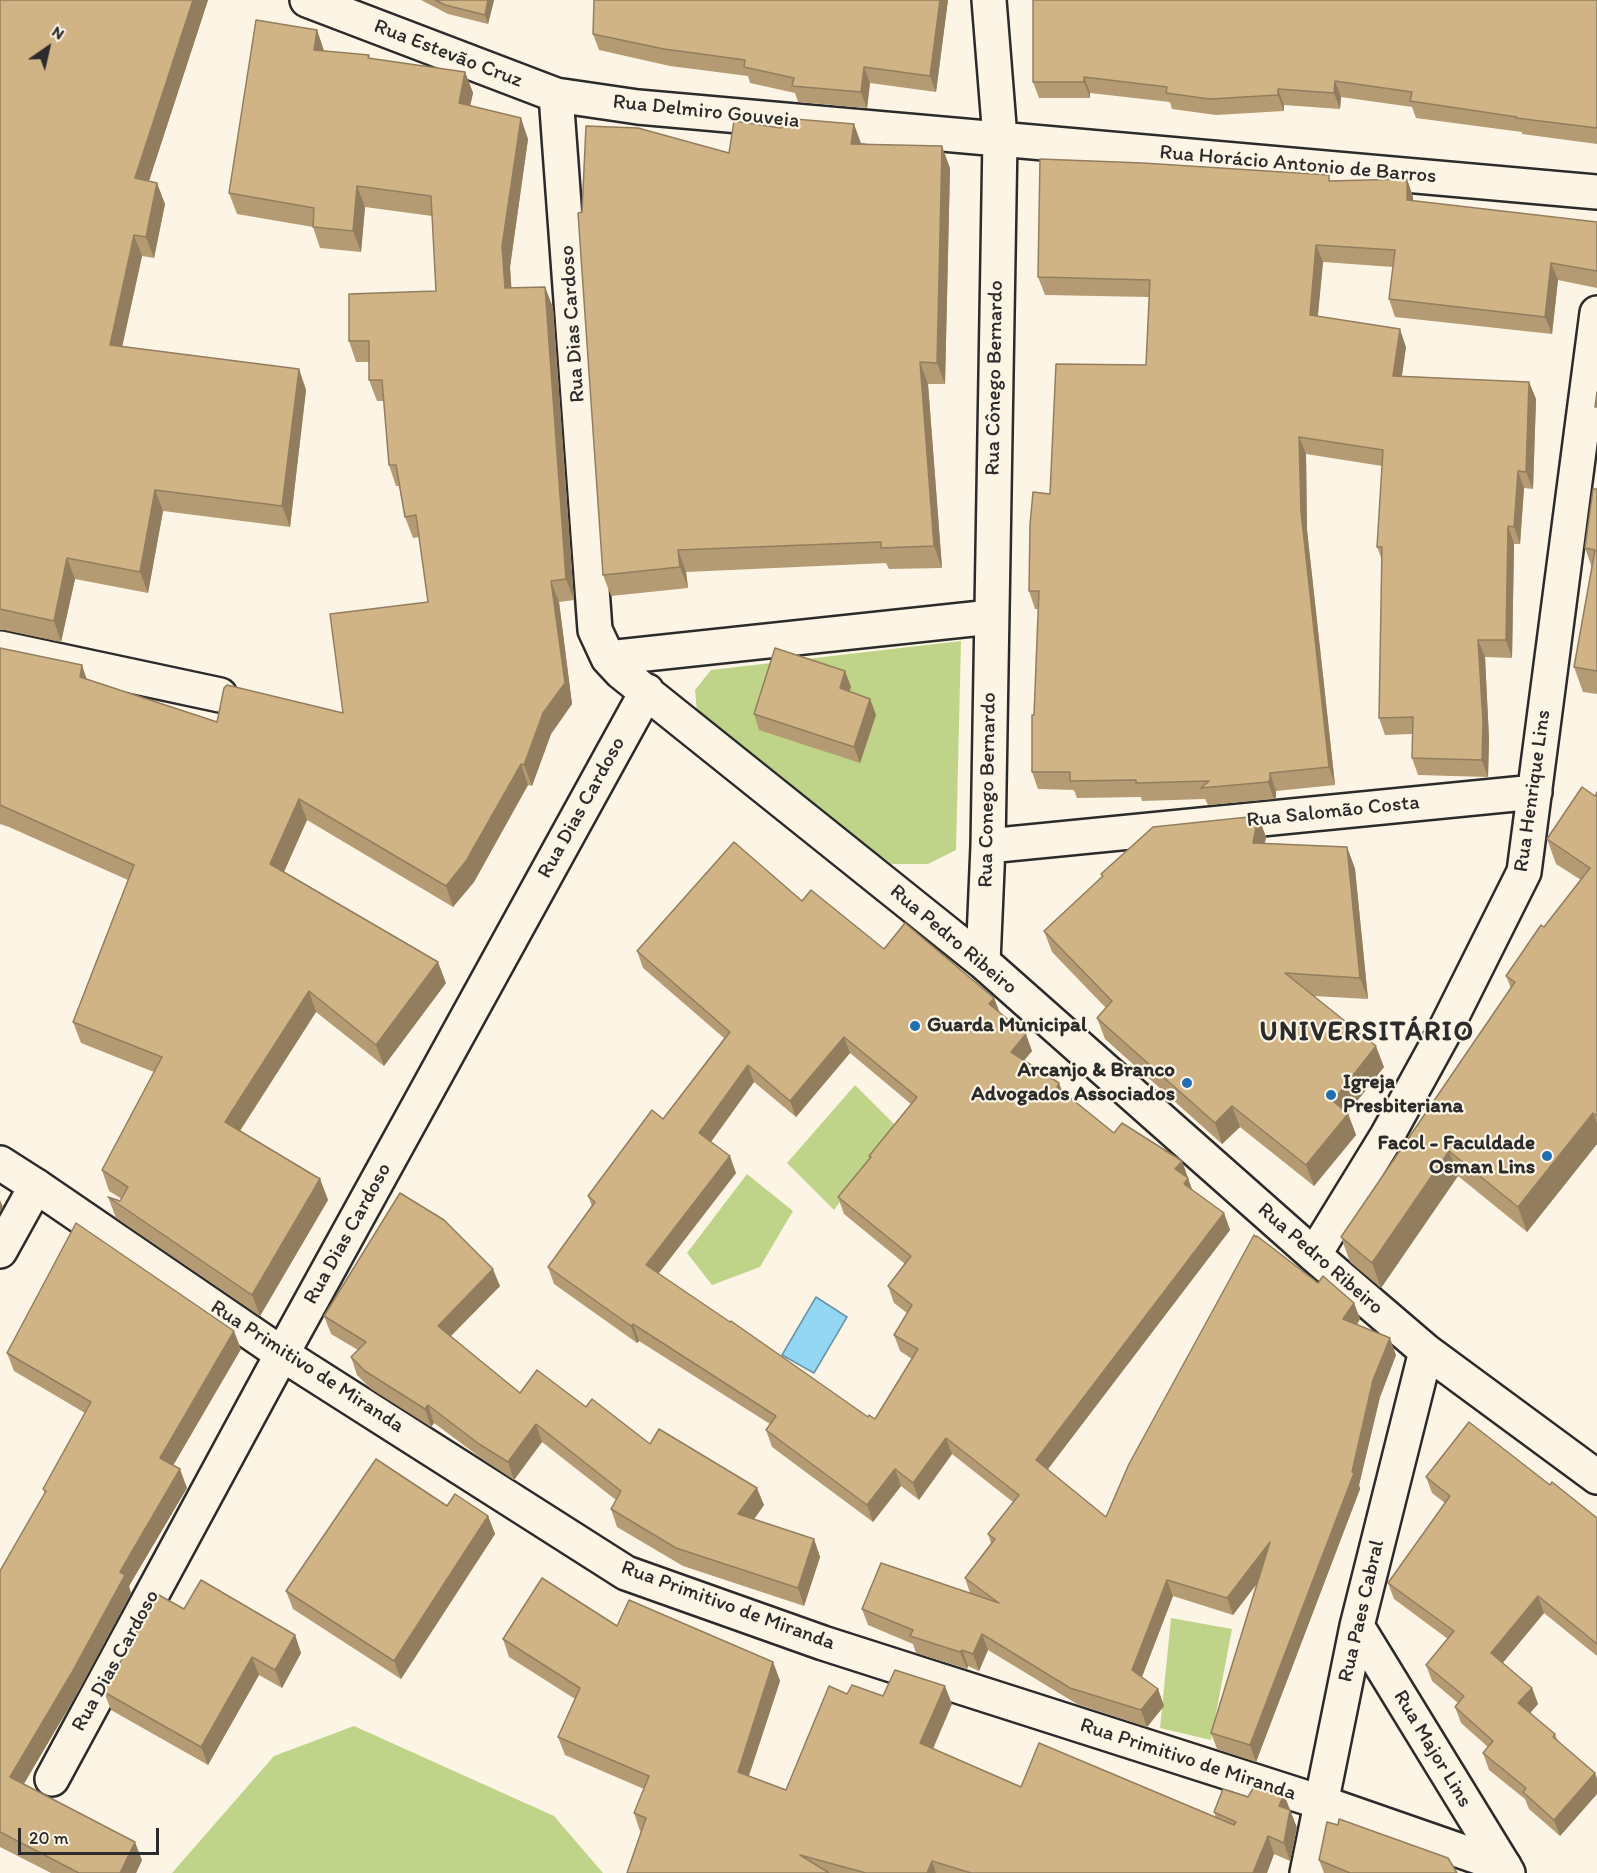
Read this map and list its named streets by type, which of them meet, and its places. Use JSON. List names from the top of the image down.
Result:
{
  "streets": {
    "street": [
      "Rua Estevão Cruz",
      "Rua Delmiro Gouveia",
      "Rua Horácio Antonio de Barros",
      "Rua Dias Cardoso",
      "Rua Cônego Bernardo",
      "Rua Conego Bernardo",
      "Rua Henrique Lins",
      "Rua Salomão Costa",
      "Rua Pedro Ribeiro",
      "Rua Primitivo de Miranda",
      "Rua Paes Cabral",
      "Rua Major Lins"
    ]
  },
  "crossings": [
    ["Rua Estevão Cruz", "Rua Delmiro Gouveia"],
    ["Rua Estevão Cruz", "Rua Dias Cardoso"],
    ["Rua Delmiro Gouveia", "Rua Horácio Antonio de Barros"],
    ["Rua Delmiro Gouveia", "Rua Dias Cardoso"],
    ["Rua Delmiro Gouveia", "Rua Cônego Bernardo"],
    ["Rua Horácio Antonio de Barros", "Rua Cônego Bernardo"],
    ["Rua Dias Cardoso", "Rua Pedro Ribeiro"],
    ["Rua Dias Cardoso", "Rua Primitivo de Miranda"],
    ["Rua Cônego Bernardo", "Rua Conego Bernardo"],
    ["Rua Conego Bernardo", "Rua Salomão Costa"],
    ["Rua Conego Bernardo", "Rua Pedro Ribeiro"],
    ["Rua Henrique Lins", "Rua Salomão Costa"],
    ["Rua Henrique Lins", "Rua Pedro Ribeiro"],
    ["Rua Pedro Ribeiro", "Rua Paes Cabral"],
    ["Rua Primitivo de Miranda", "Rua Paes Cabral"],
    ["Rua Primitivo de Miranda", "Rua Major Lins"],
    ["Rua Paes Cabral", "Rua Major Lins"]
  ],
  "districts": ["UNIVERSITÁRIO"],
  "places": [
    "Guarda Municipal",
    "Arcanjo & Branco Advogados Associados",
    "Igreja Presbiteriana",
    "Facol - Faculdade Osman Lins"
  ],
  "scale_bar": "20 m",
  "north": "top right"
}
